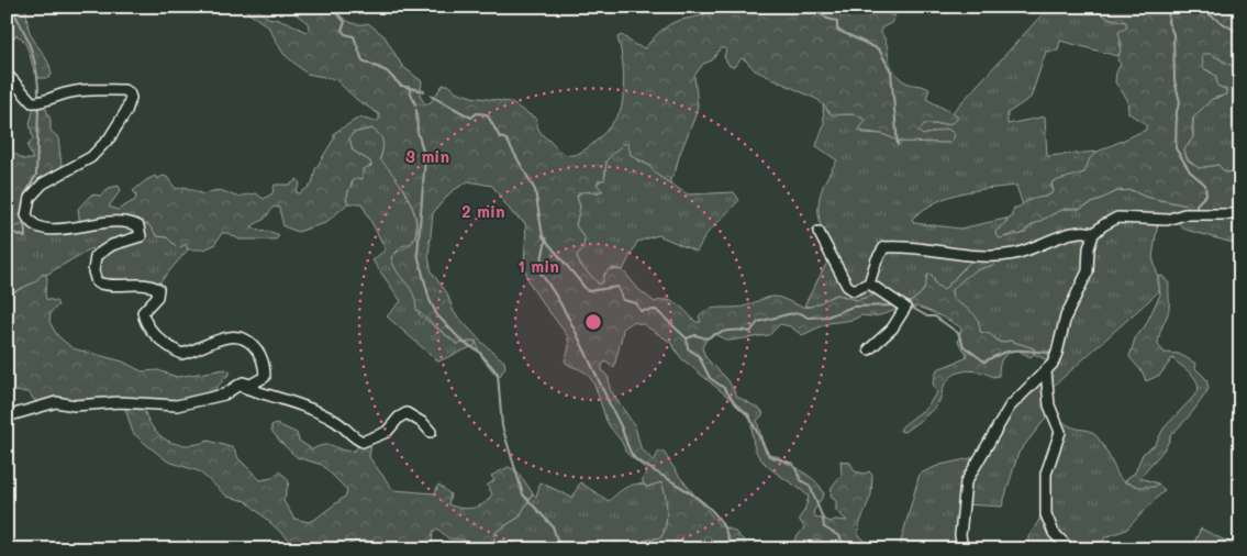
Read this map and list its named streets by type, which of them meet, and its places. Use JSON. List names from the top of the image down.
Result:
{
  "rings": ["3 min", "2 min", "1 min"]
}
